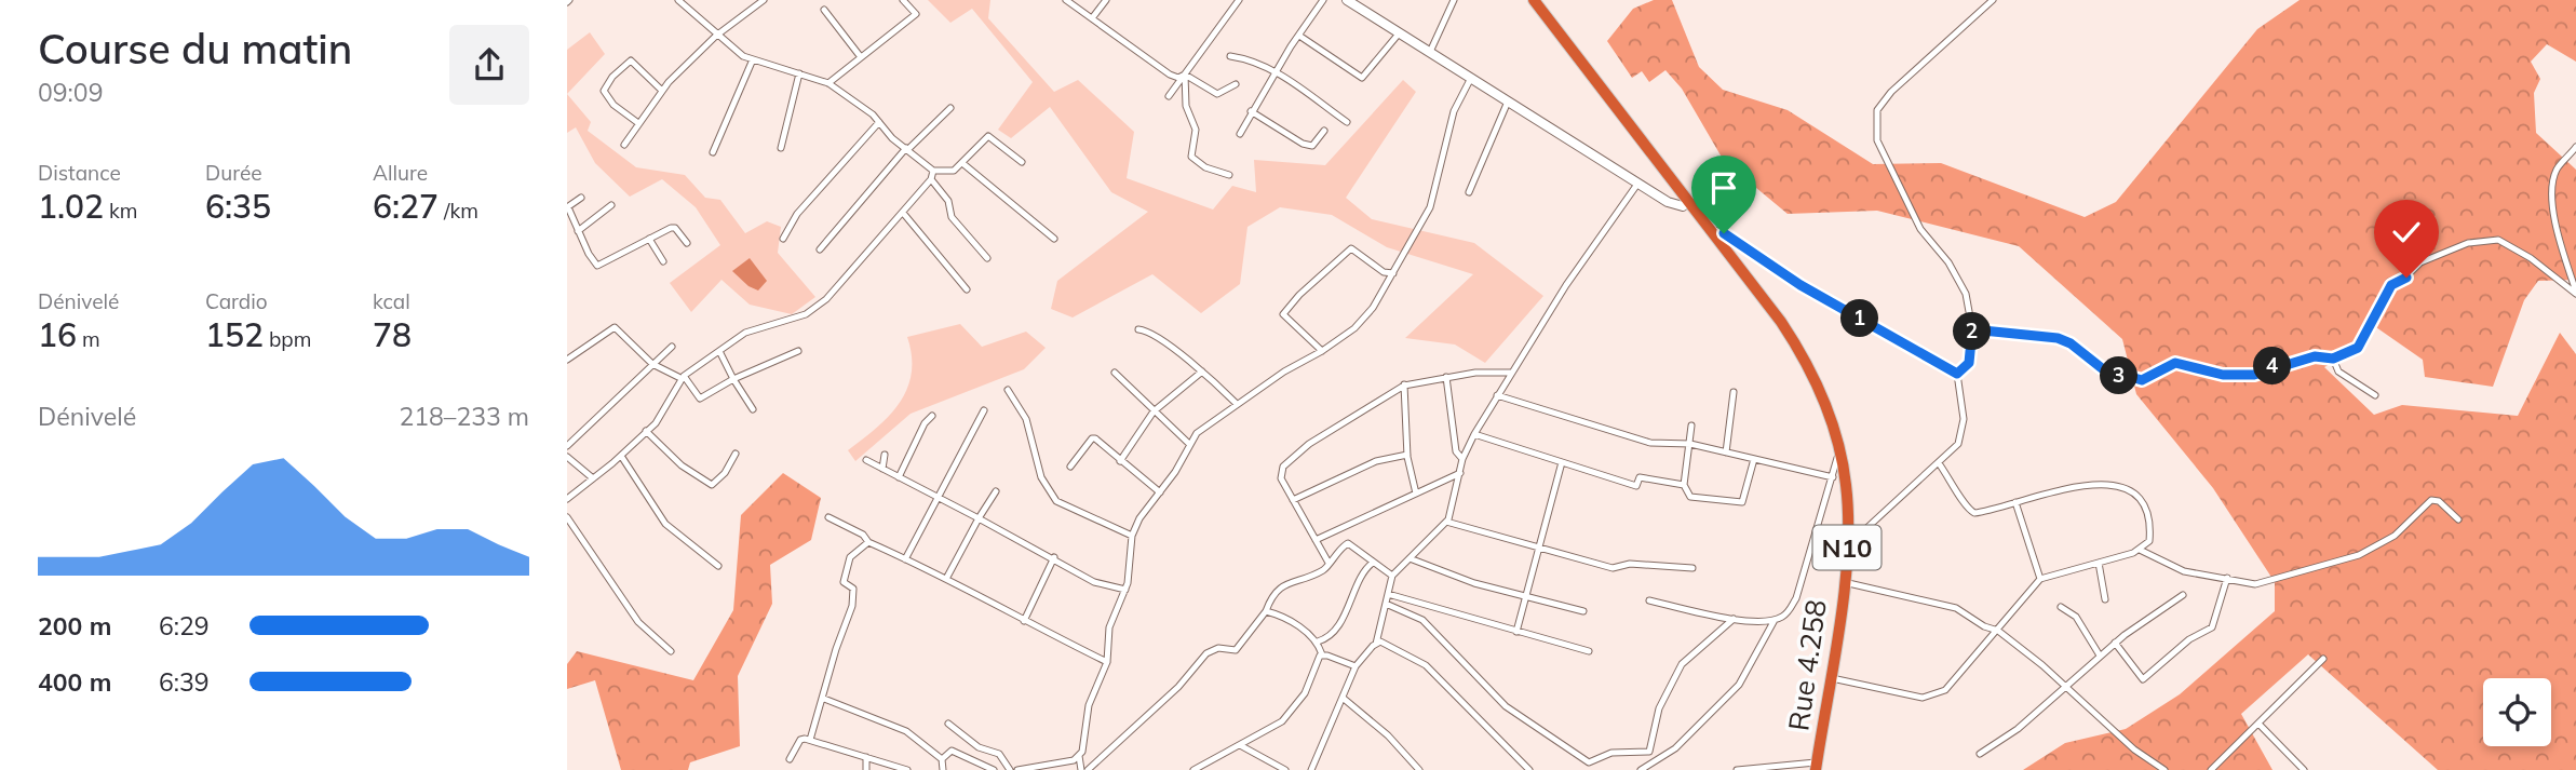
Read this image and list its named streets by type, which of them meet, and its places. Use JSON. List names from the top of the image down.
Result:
{
  "streets": {
    "highway": ["N10", "Rue 4.258"]
  },
  "crossings": [
    ["N10", "Rue 4.258"]
  ],
  "page": {
    "heading": ["Course du matin", "09:09"],
    "stats": [
      ["Distance", "1.02 km"],
      ["Durée", "6:35"],
      ["Allure", "6:27 /km"],
      ["Dénivelé", "16 m"],
      ["Cardio", "152 bpm"],
      ["kcal", "78"]
    ],
    "pins": [
      "1",
      "2",
      "4",
      "3"
    ],
    "chart": ["Dénivelé", "218–233 m"],
    "list": [
      {
        "name": "200 m",
        "note": "6:29"
      },
      {
        "name": "400 m",
        "note": "6:39"
      }
    ]
  }
}
